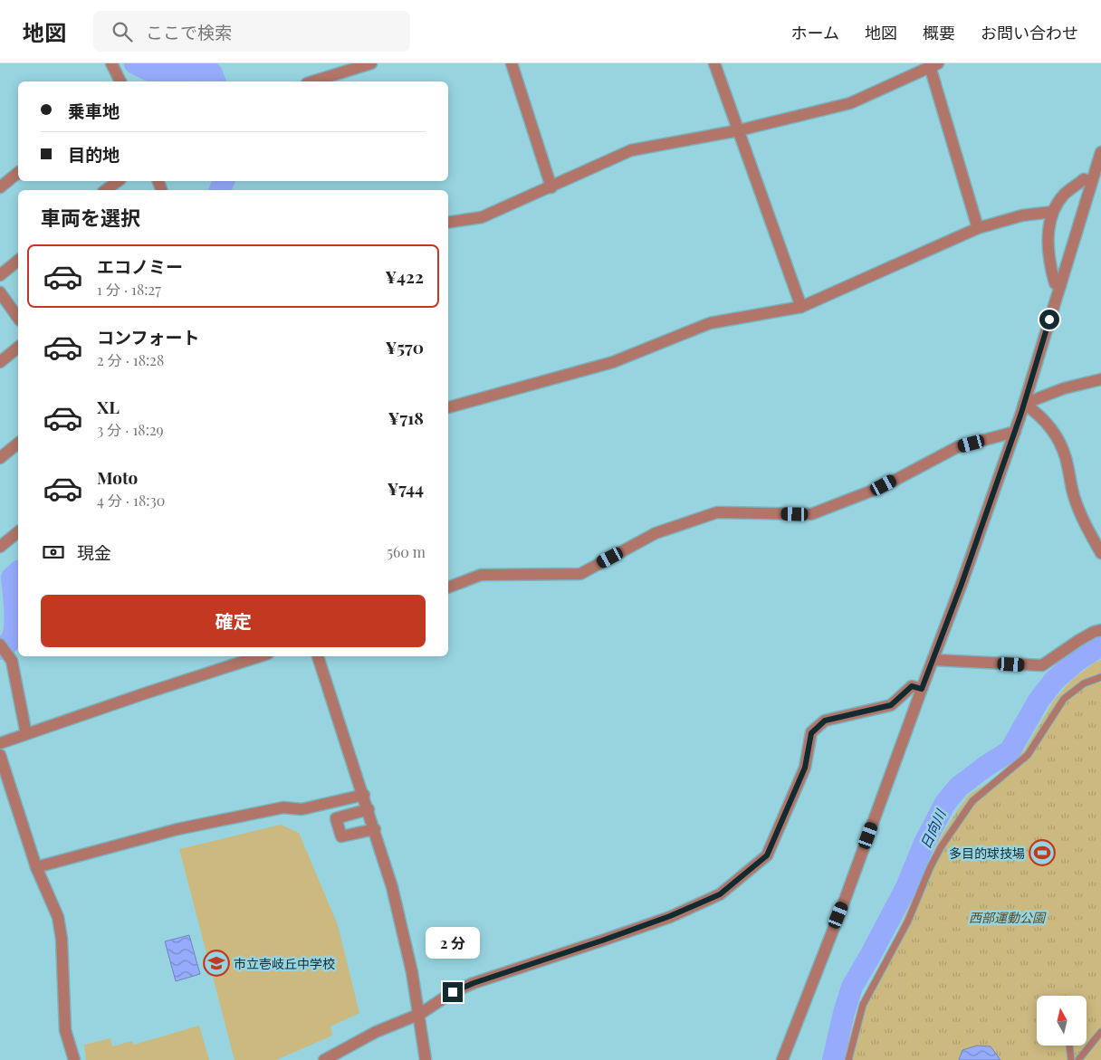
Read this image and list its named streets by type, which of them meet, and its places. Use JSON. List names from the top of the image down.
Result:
{
  "water": ["日向川"],
  "parks": ["西部運動公園"],
  "places": {
    "sports": ["多目的球技場"],
    "school or university": ["市立壱岐丘中学校"]
  },
  "north": "top",
  "page": {
    "header": "地図",
    "search": "ここで検索",
    "nav": [
      "ホーム",
      "地図",
      "概要",
      "お問い合わせ"
    ],
    "banner": ["乗車地", "目的地"],
    "heading": "車両を選択",
    "list": [
      {
        "name": "エコノミー",
        "note": "1 分 · 18:27",
        "value": "¥422"
      },
      {
        "name": "コンフォート",
        "note": "2 分 · 18:28",
        "value": "¥570"
      },
      {
        "name": "XL",
        "note": "3 分 · 18:29",
        "value": "¥718"
      },
      {
        "name": "Moto",
        "note": "4 分 · 18:30",
        "value": "¥744"
      }
    ],
    "pay": ["現金", "560 m"],
    "buttons": "確定",
    "bubble": "2 分"
  }
}
